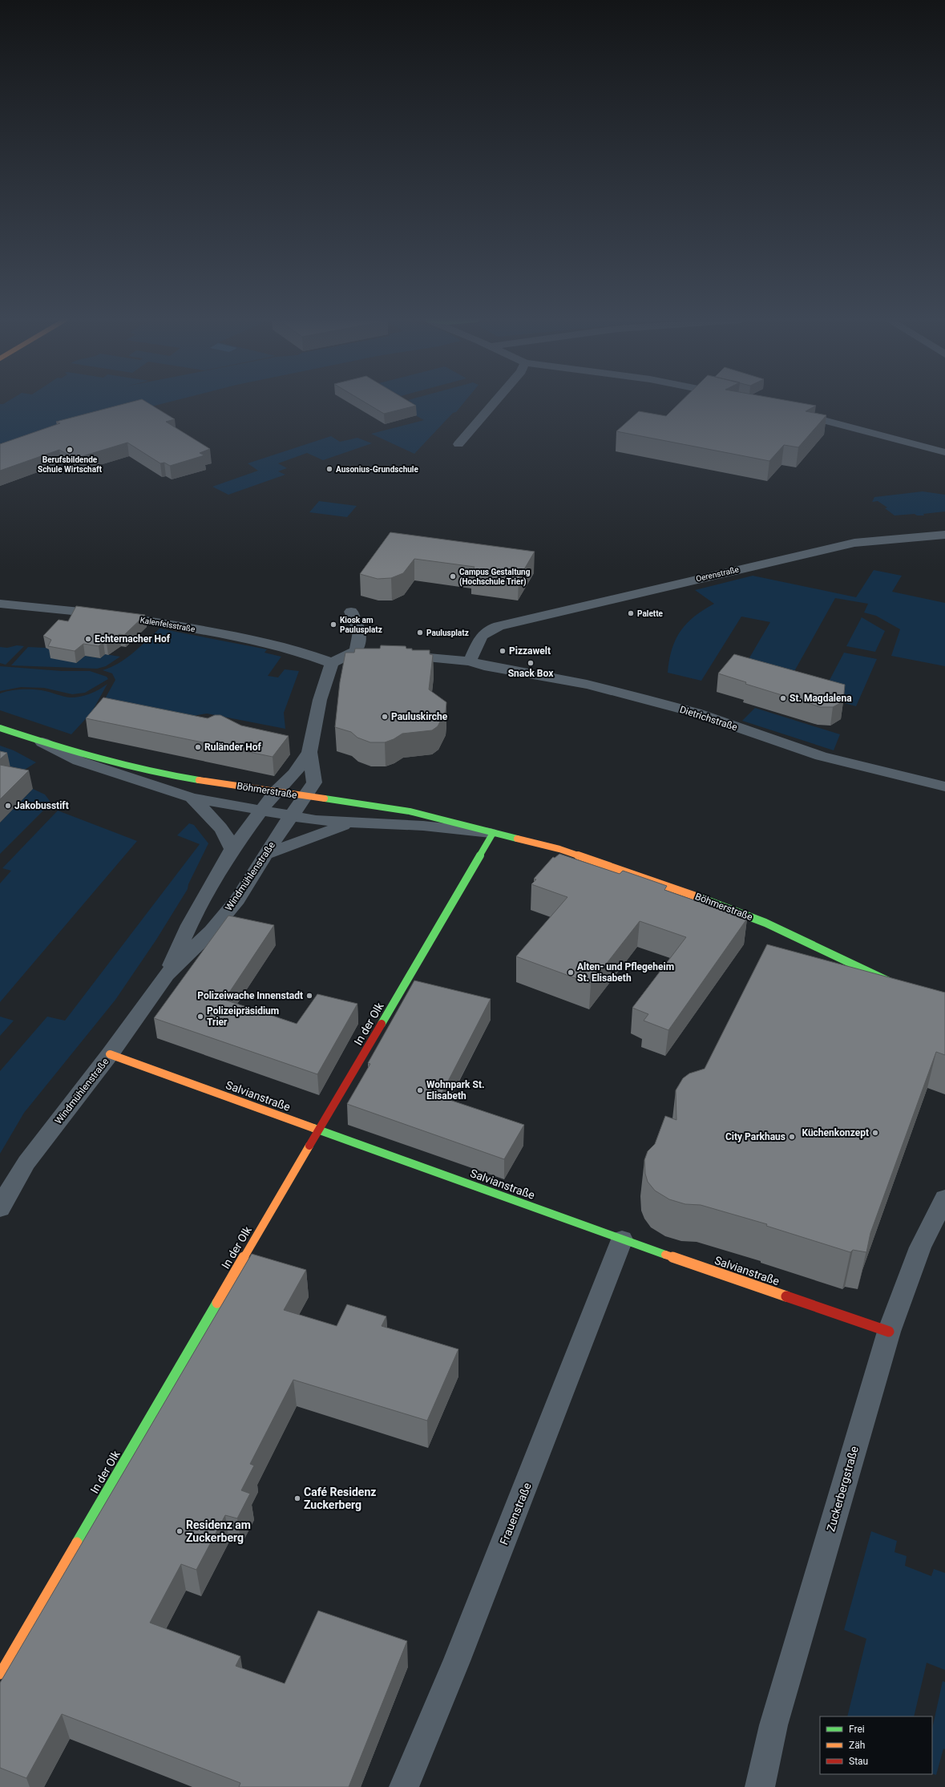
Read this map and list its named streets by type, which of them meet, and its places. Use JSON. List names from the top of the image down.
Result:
{
  "streets": {
    "street": [
      "Oerenstraße",
      "Kalenfelsstraße",
      "Dietrichstraße",
      "Böhmerstraße",
      "Windmühlenstraße",
      "In der Olk",
      "Salvianstraße",
      "Zuckerbergstraße",
      "Frauenstraße"
    ]
  },
  "crossings": [
    ["Oerenstraße", "Dietrichstraße"],
    ["Böhmerstraße", "Windmühlenstraße"],
    ["Böhmerstraße", "In der Olk"],
    ["Windmühlenstraße", "Salvianstraße"],
    ["In der Olk", "Salvianstraße"],
    ["Salvianstraße", "Zuckerbergstraße"],
    ["Salvianstraße", "Frauenstraße"]
  ],
  "places": [
    "Berufsbildende Schule Wirtschaft",
    "Ausonius-Grundschule",
    "Campus Gestaltung (Hochschule Trier)",
    "Palette",
    "Kiosk am Paulusplatz",
    "Paulusplatz",
    "Echternacher Hof",
    "Pizzawelt",
    "Snack Box",
    "St. Magdalena",
    "Pauluskirche",
    "Ruländer Hof",
    "Jakobusstift",
    "Alten- und Pflegeheim St. Elisabeth",
    "Polizeiwache Innenstadt",
    "Polizeipräsidium Trier",
    "Wohnpark St. Elisabeth",
    "Küchenkonzept",
    "City Parkhaus",
    "Café Residenz Zuckerberg",
    "Residenz am Zuckerberg"
  ],
  "legend": ["Frei", "Zäh", "Stau"]
}
